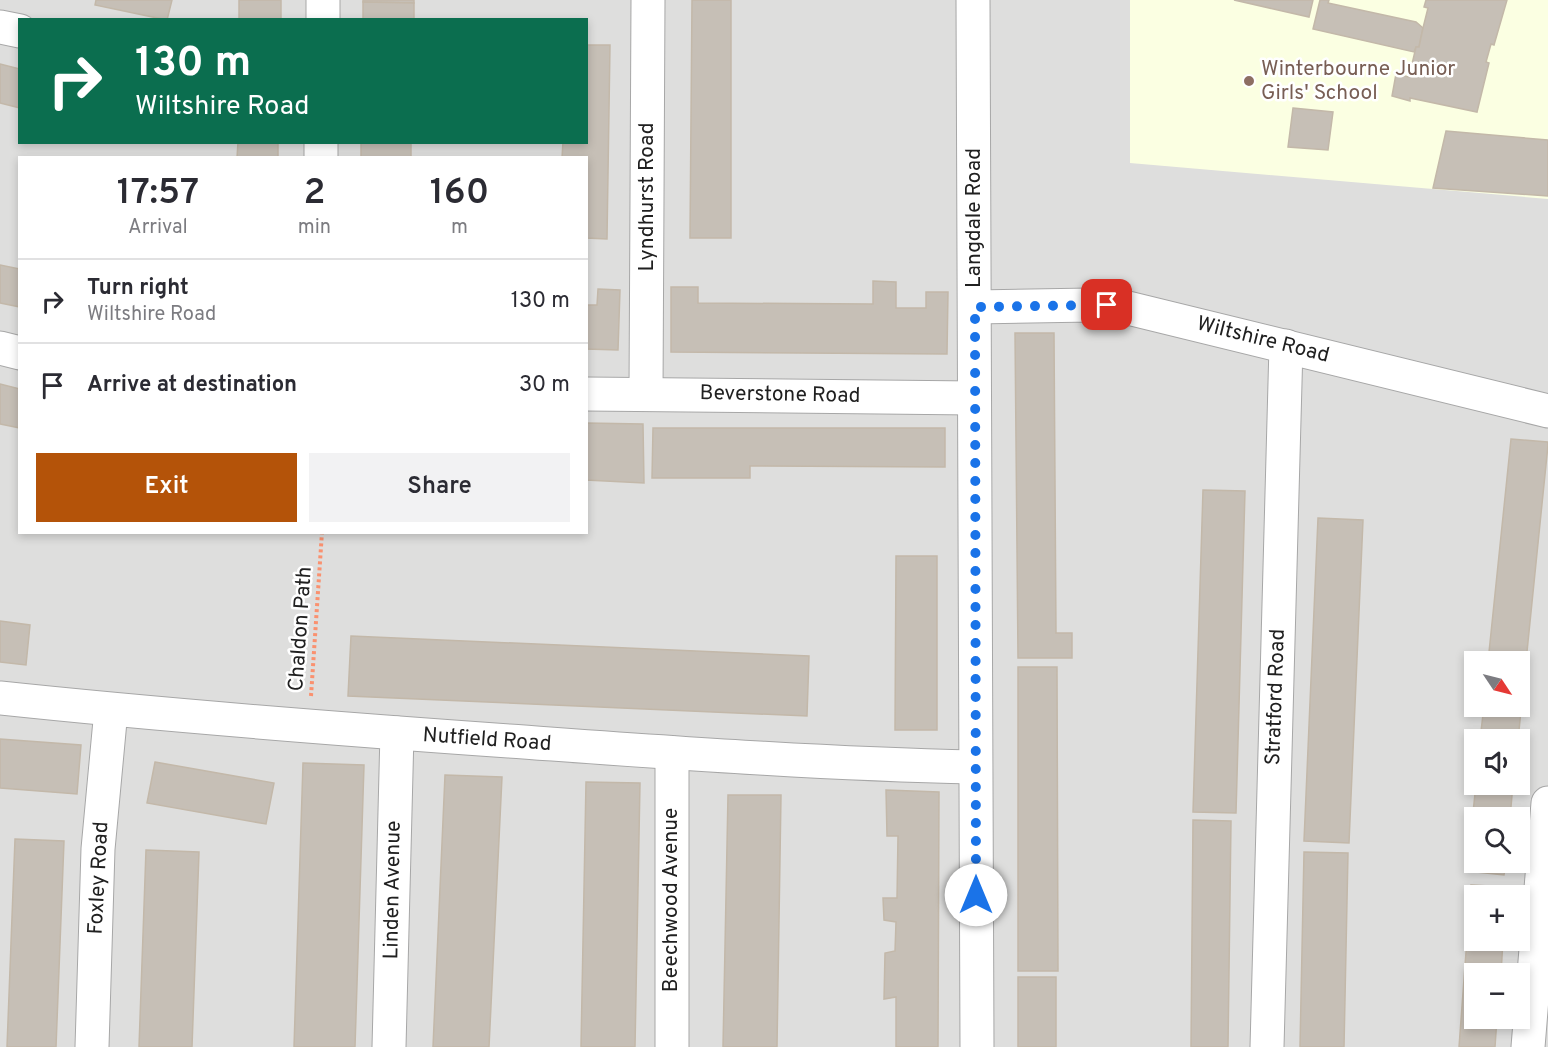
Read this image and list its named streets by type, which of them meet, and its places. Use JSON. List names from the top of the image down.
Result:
{
  "streets": {
    "street": [
      "Lyndhurst Road",
      "Langdale Road",
      "Wiltshire Road",
      "Beverstone Road",
      "Stratford Road",
      "Nutfield Road",
      "Foxley Road",
      "Linden Avenue",
      "Beechwood Avenue"
    ],
    "path": ["Chaldon Path"]
  },
  "crossings": [
    ["Lyndhurst Road", "Beverstone Road"],
    ["Langdale Road", "Wiltshire Road"],
    ["Langdale Road", "Beverstone Road"],
    ["Langdale Road", "Nutfield Road"],
    ["Wiltshire Road", "Stratford Road"],
    ["Chaldon Path", "Nutfield Road"],
    ["Nutfield Road", "Foxley Road"],
    ["Nutfield Road", "Linden Avenue"],
    ["Nutfield Road", "Beechwood Avenue"]
  ],
  "places": ["Winterbourne Junior Girls' School"],
  "north": "bottom right",
  "page": {
    "turn": ["130 m", "Wiltshire Road"],
    "eta": [
      "17:57",
      "Arrival",
      "2",
      "min",
      "160",
      "m"
    ],
    "list": [
      {
        "name": "Turn right",
        "note": "Wiltshire Road",
        "value": "130 m"
      },
      {
        "name": "Arrive at destination",
        "value": "30 m"
      }
    ],
    "buttons": ["Exit", "Share"],
    "map_buttons": ["+", "−"]
  }
}
